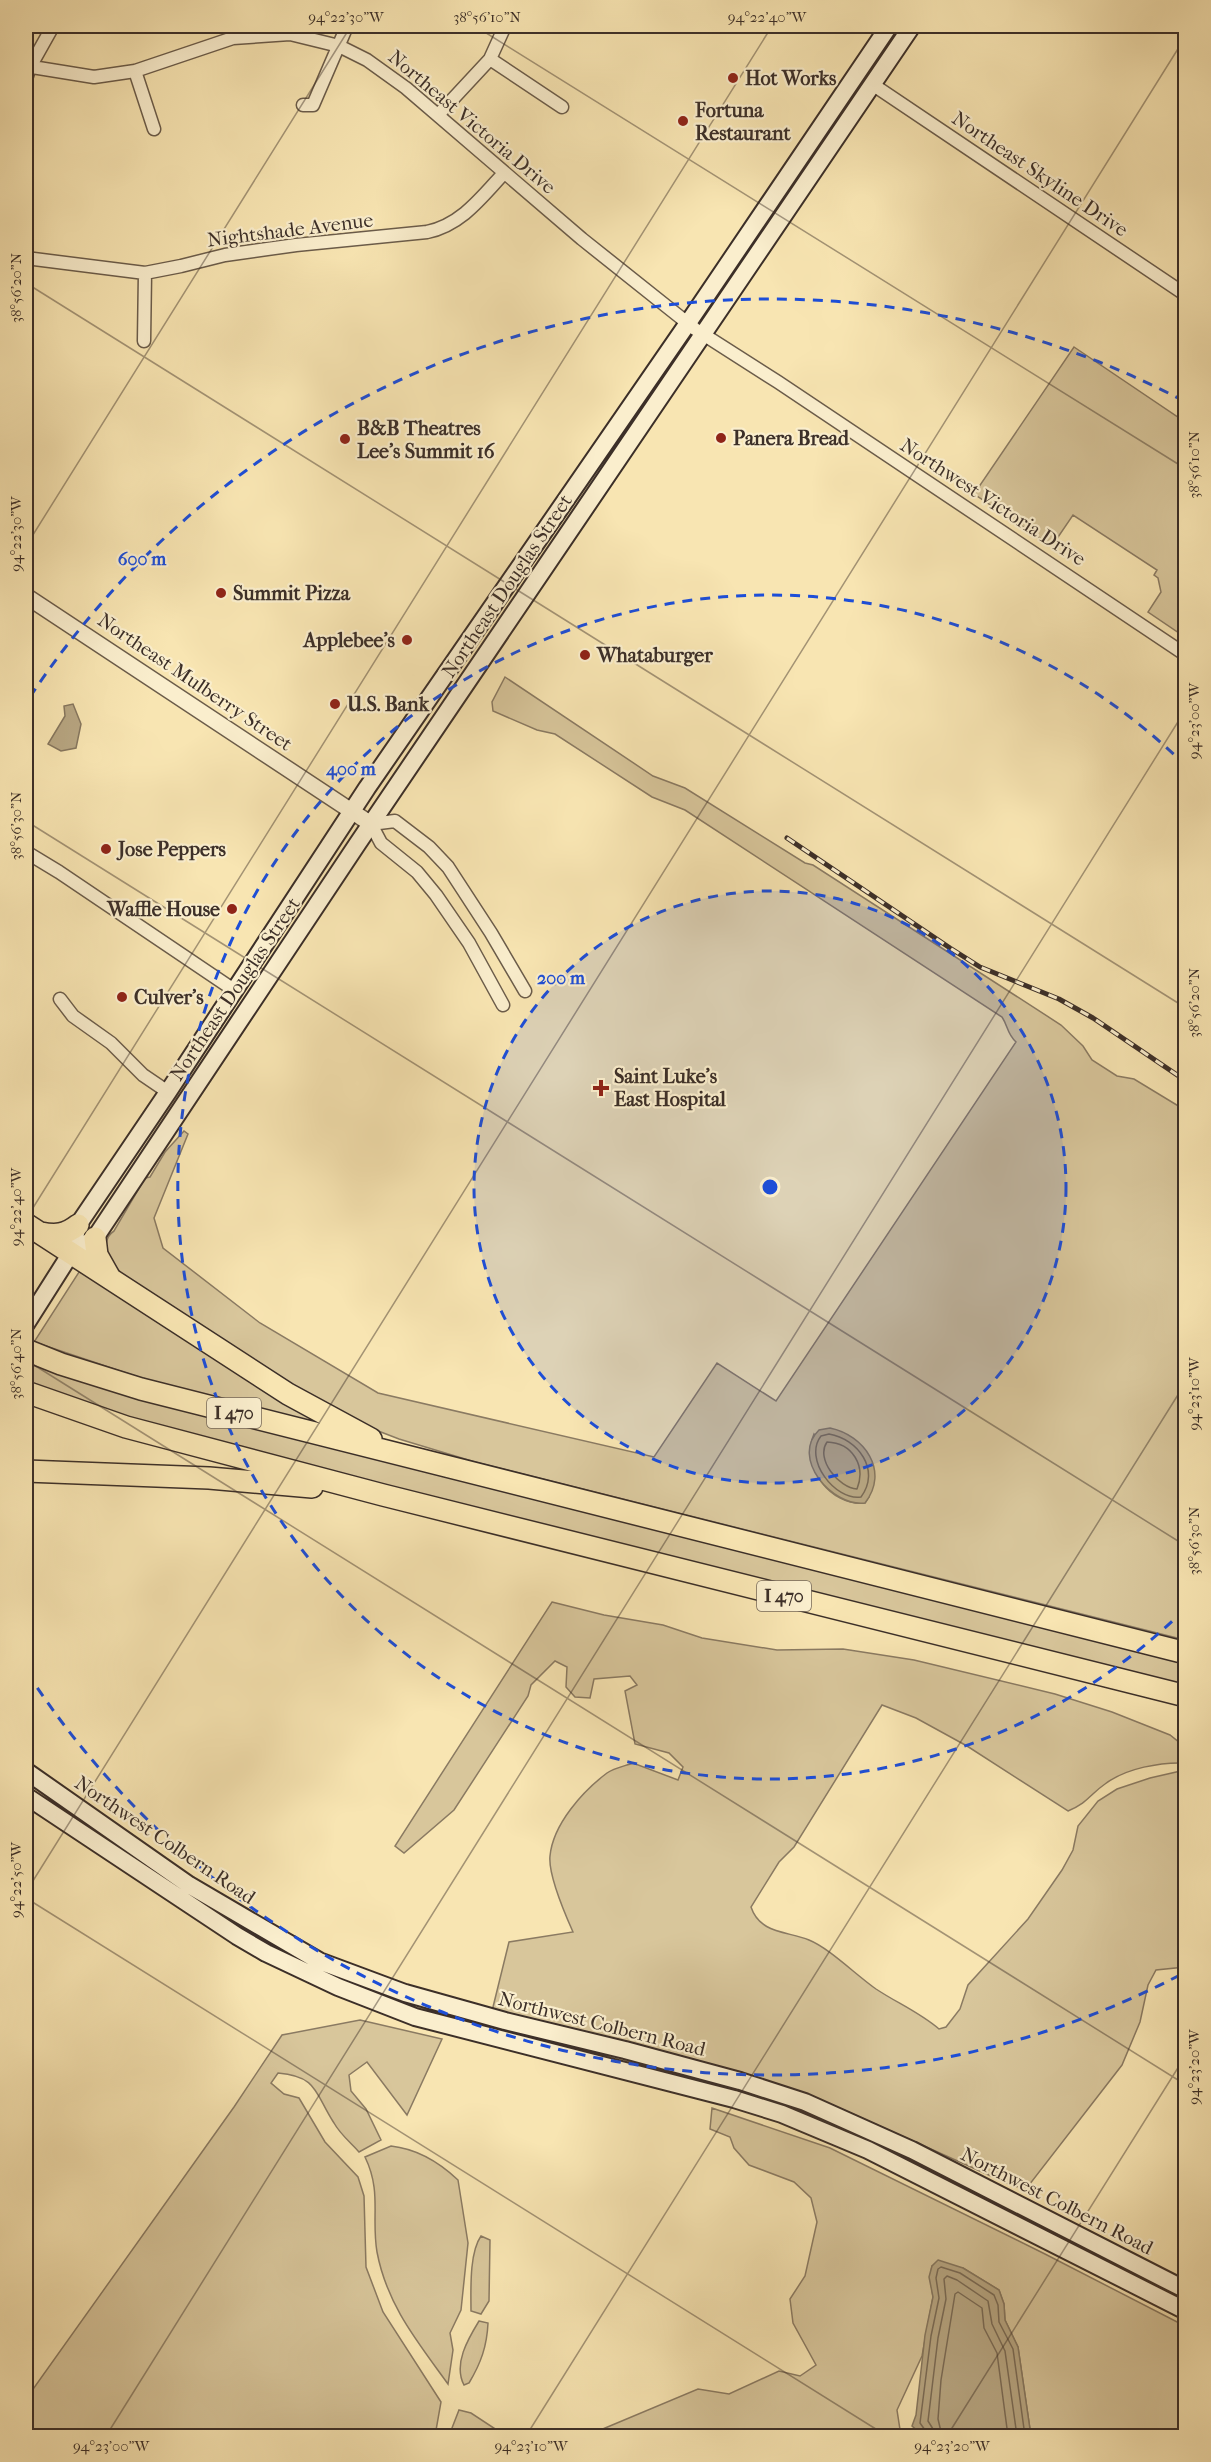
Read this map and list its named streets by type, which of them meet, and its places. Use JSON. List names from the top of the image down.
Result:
{
  "streets": {
    "highway": ["I 470"],
    "main road": ["Northeast Douglas Street", "Northwest Colbern Road"],
    "street": [
      "Northeast Victoria Drive",
      "Northeast Skyline Drive",
      "Nightshade Avenue",
      "Northwest Victoria Drive",
      "Northeast Mulberry Street"
    ]
  },
  "crossings": [
    ["Northeast Victoria Drive", "Nightshade Avenue"],
    ["Northeast Victoria Drive", "Northwest Victoria Drive"],
    ["Northeast Victoria Drive", "Northeast Douglas Street"],
    ["Northeast Skyline Drive", "Northeast Douglas Street"],
    ["Northeast Douglas Street", "Northeast Mulberry Street"]
  ],
  "places": {
    "other": [
      "Hot Works",
      "Fortuna Restaurant",
      "Panera Bread",
      "B&B Theatres Lee's Summit 16",
      "Summit Pizza",
      "Applebee's",
      "Whataburger",
      "U.S. Bank",
      "Jose Peppers",
      "Waffle House",
      "Culver's"
    ],
    "health": ["Saint Luke's East Hospital"]
  },
  "coordinates": [
    "94°22'30\"W",
    "38°56'10\"N",
    "94°22'40\"W",
    "38°56'20\"N",
    "94°23'00\"W",
    "38°56'30\"N",
    "38°56'40\"N",
    "94°23'10\"W",
    "94°22'50\"W",
    "94°23'20\"W"
  ],
  "rings": ["600 m", "400 m", "200 m"]
}
